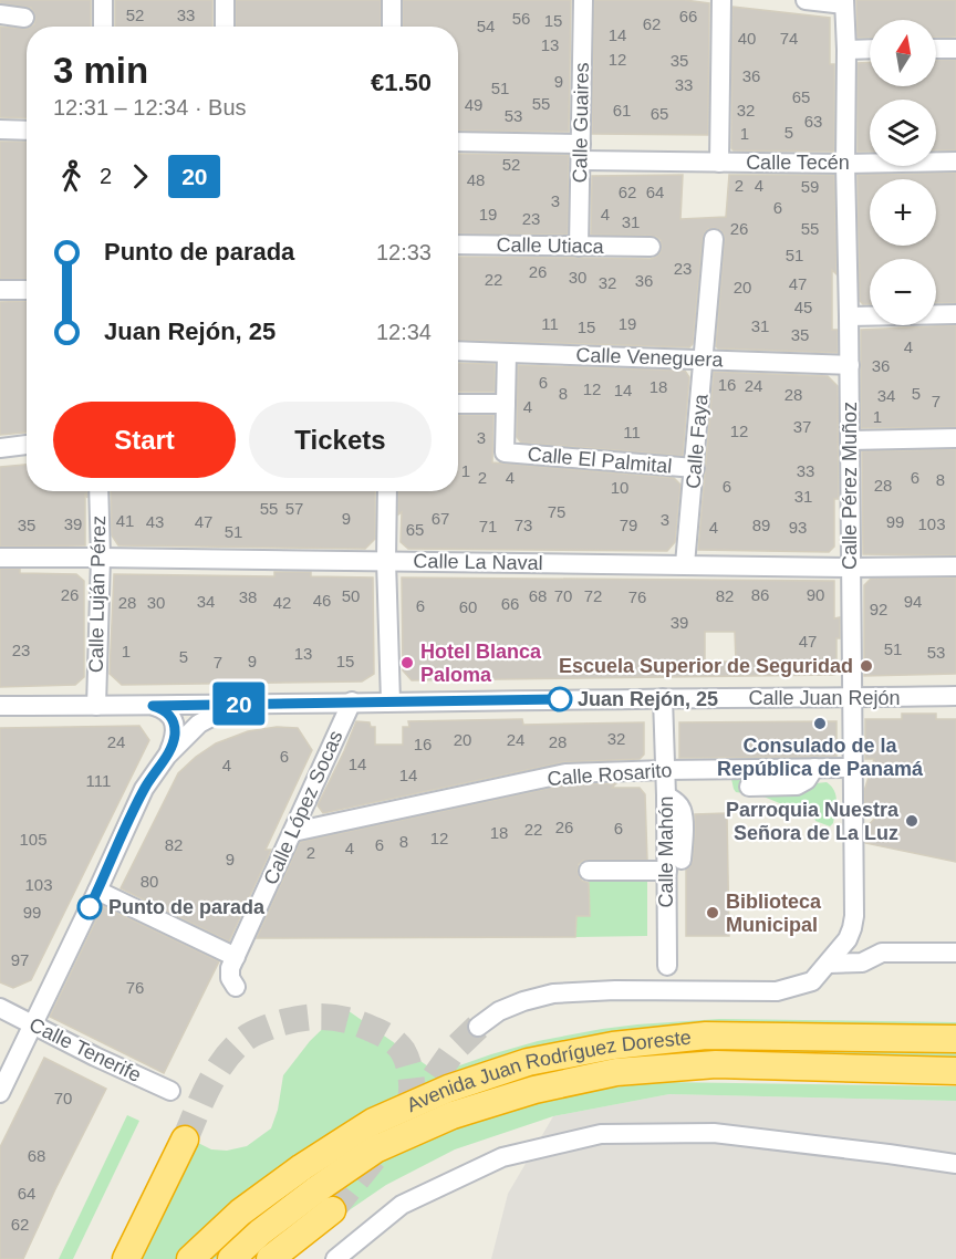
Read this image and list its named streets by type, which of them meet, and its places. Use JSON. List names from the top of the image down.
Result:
{
  "streets": {
    "highway": ["Avenida Juan Rodríguez Doreste"],
    "street": [
      "Calle Guaires",
      "Calle Tecén",
      "Calle Utiaca",
      "Calle Veneguera",
      "Calle Faya",
      "Calle El Palmital",
      "Calle Pérez Muñoz",
      "Calle La Naval",
      "Calle Luján Pérez",
      "Calle Juan Rejón",
      "Calle Rosarito",
      "Calle López Socas",
      "Calle Mahón",
      "Calle Tenerife"
    ]
  },
  "crossings": [
    ["Calle Guaires", "Calle Tecén"],
    ["Calle Guaires", "Calle Utiaca"],
    ["Calle Tecén", "Calle Pérez Muñoz"],
    ["Calle Veneguera", "Calle Faya"],
    ["Calle Veneguera", "Calle Pérez Muñoz"],
    ["Calle Faya", "Calle El Palmital"],
    ["Calle Faya", "Calle La Naval"],
    ["Calle Pérez Muñoz", "Calle La Naval"],
    ["Calle Pérez Muñoz", "Calle Juan Rejón"],
    ["Calle Pérez Muñoz", "Calle Rosarito"],
    ["Calle La Naval", "Calle Luján Pérez"],
    ["Calle Luján Pérez", "Calle Juan Rejón"],
    ["Calle Juan Rejón", "Calle López Socas"],
    ["Calle Juan Rejón", "Calle Mahón"],
    ["Calle Rosarito", "Calle López Socas"],
    ["Calle Rosarito", "Calle Mahón"]
  ],
  "places": [
    "Hotel Blanca Paloma",
    "Escuela Superior de Seguridad",
    "Juan Rejón, 25",
    "Consulado de la República de Panamá",
    "Parroquia Nuestra Señora de La Luz",
    "Punto de parada",
    "Biblioteca Municipal"
  ],
  "lines": ["bus line 20"],
  "house_numbers": [
    "52",
    "33",
    "66",
    "56",
    "15",
    "62",
    "54",
    "14",
    "40",
    "74",
    "13",
    "12",
    "35",
    "36",
    "9",
    "33",
    "51",
    "65",
    "55",
    "49",
    "61",
    "32",
    "65",
    "53",
    "63",
    "5",
    "1",
    "52",
    "48",
    "2",
    "4",
    "59",
    "62",
    "64",
    "3",
    "6",
    "19",
    "4",
    "23",
    "31",
    "26",
    "55",
    "51",
    "23",
    "26",
    "30",
    "22",
    "36",
    "32",
    "47",
    "20",
    "45",
    "11",
    "19",
    "31",
    "15",
    "35",
    "4",
    "36",
    "6",
    "16",
    "24",
    "18",
    "12",
    "14",
    "8",
    "5",
    "28",
    "34",
    "7",
    "4",
    "1",
    "37",
    "12",
    "11",
    "3",
    "1",
    "33",
    "2",
    "4",
    "6",
    "8",
    "28",
    "6",
    "10",
    "31",
    "55",
    "57",
    "75",
    "9",
    "67",
    "3",
    "41",
    "43",
    "47",
    "99",
    "39",
    "103",
    "35",
    "73",
    "79",
    "89",
    "71",
    "4",
    "93",
    "65",
    "51",
    "26",
    "86",
    "90",
    "50",
    "68",
    "70",
    "72",
    "82",
    "38",
    "76",
    "46",
    "34",
    "94",
    "28",
    "30",
    "42",
    "66",
    "6",
    "60",
    "92",
    "39",
    "47",
    "51",
    "23",
    "1",
    "53",
    "13",
    "5",
    "9",
    "15",
    "7",
    "32",
    "20",
    "24",
    "24",
    "28",
    "16",
    "6",
    "14",
    "4",
    "14",
    "111",
    "26",
    "6",
    "22",
    "18",
    "12",
    "105",
    "8",
    "82",
    "6",
    "4",
    "2",
    "9",
    "80",
    "103",
    "99",
    "97",
    "76",
    "70",
    "68",
    "64",
    "62"
  ],
  "north": "top",
  "page": {
    "on_map": "20",
    "map_buttons": ["+", "−"],
    "heading": ["3 min", "12:31 – 12:34 · Bus", "€1.50"],
    "legs": ["2", "20"],
    "list": [
      {
        "name": "Punto de parada",
        "value": "12:33"
      },
      {
        "name": "Juan Rejón, 25",
        "value": "12:34"
      }
    ],
    "buttons": ["Start", "Tickets"]
  }
}
